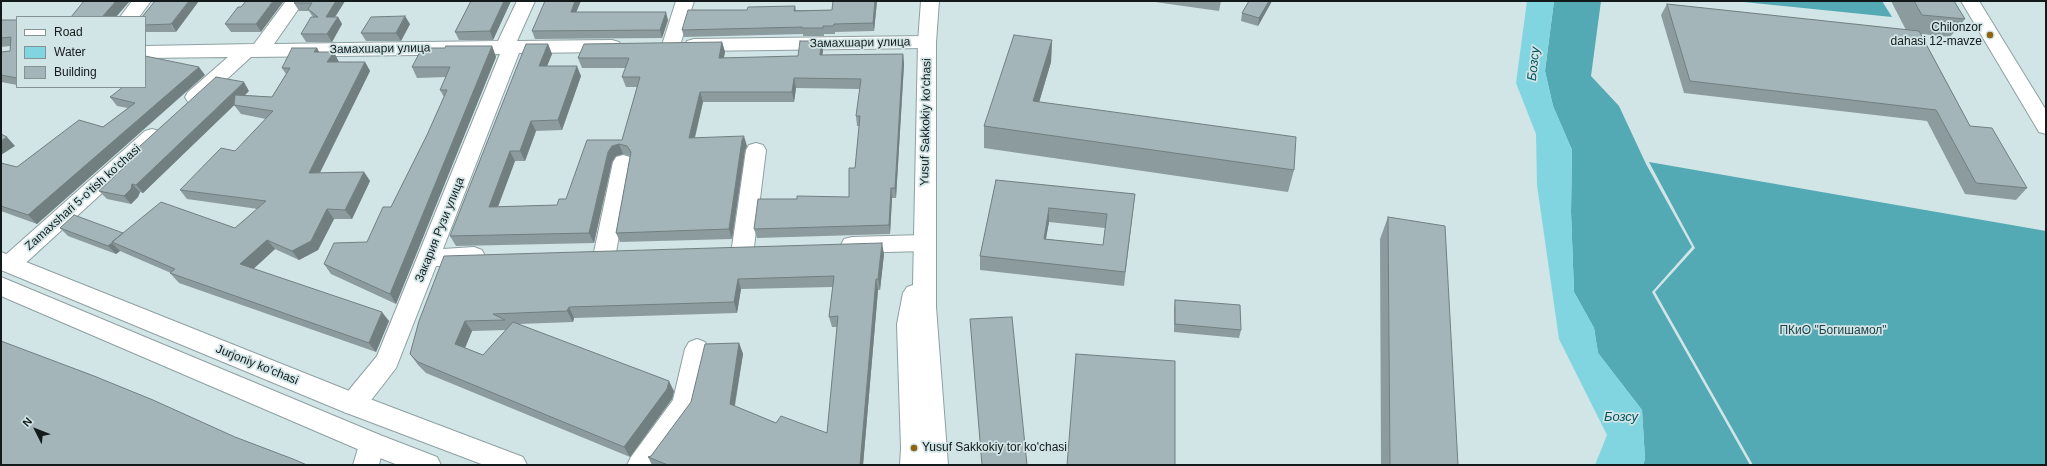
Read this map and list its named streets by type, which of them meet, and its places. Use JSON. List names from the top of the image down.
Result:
{
  "streets": {
    "street": [
      "Замахшари улица",
      "Yusuf Sakkokiy ko'chasi",
      "Zamaxshari 5-o'tish ko'chasi",
      "Закария Рузи улица",
      "Jurjoniy ko'chasi"
    ]
  },
  "crossings": [
    ["Замахшари улица", "Yusuf Sakkokiy ko'chasi"],
    ["Замахшари улица", "Zamaxshari 5-o'tish ko'chasi"],
    ["Замахшари улица", "Закария Рузи улица"],
    ["Zamaxshari 5-o'tish ko'chasi", "Jurjoniy ko'chasi"],
    ["Закария Рузи улица", "Jurjoniy ko'chasi"]
  ],
  "water": ["Бозсу"],
  "parks": ["ПКиО \"Богишамол\""],
  "places": ["Chilonzor dahasi 12-mavze", "Yusuf Sakkokiy tor ko'chasi"],
  "legend": ["Road", "Water", "Building"],
  "north": "top left"
}
